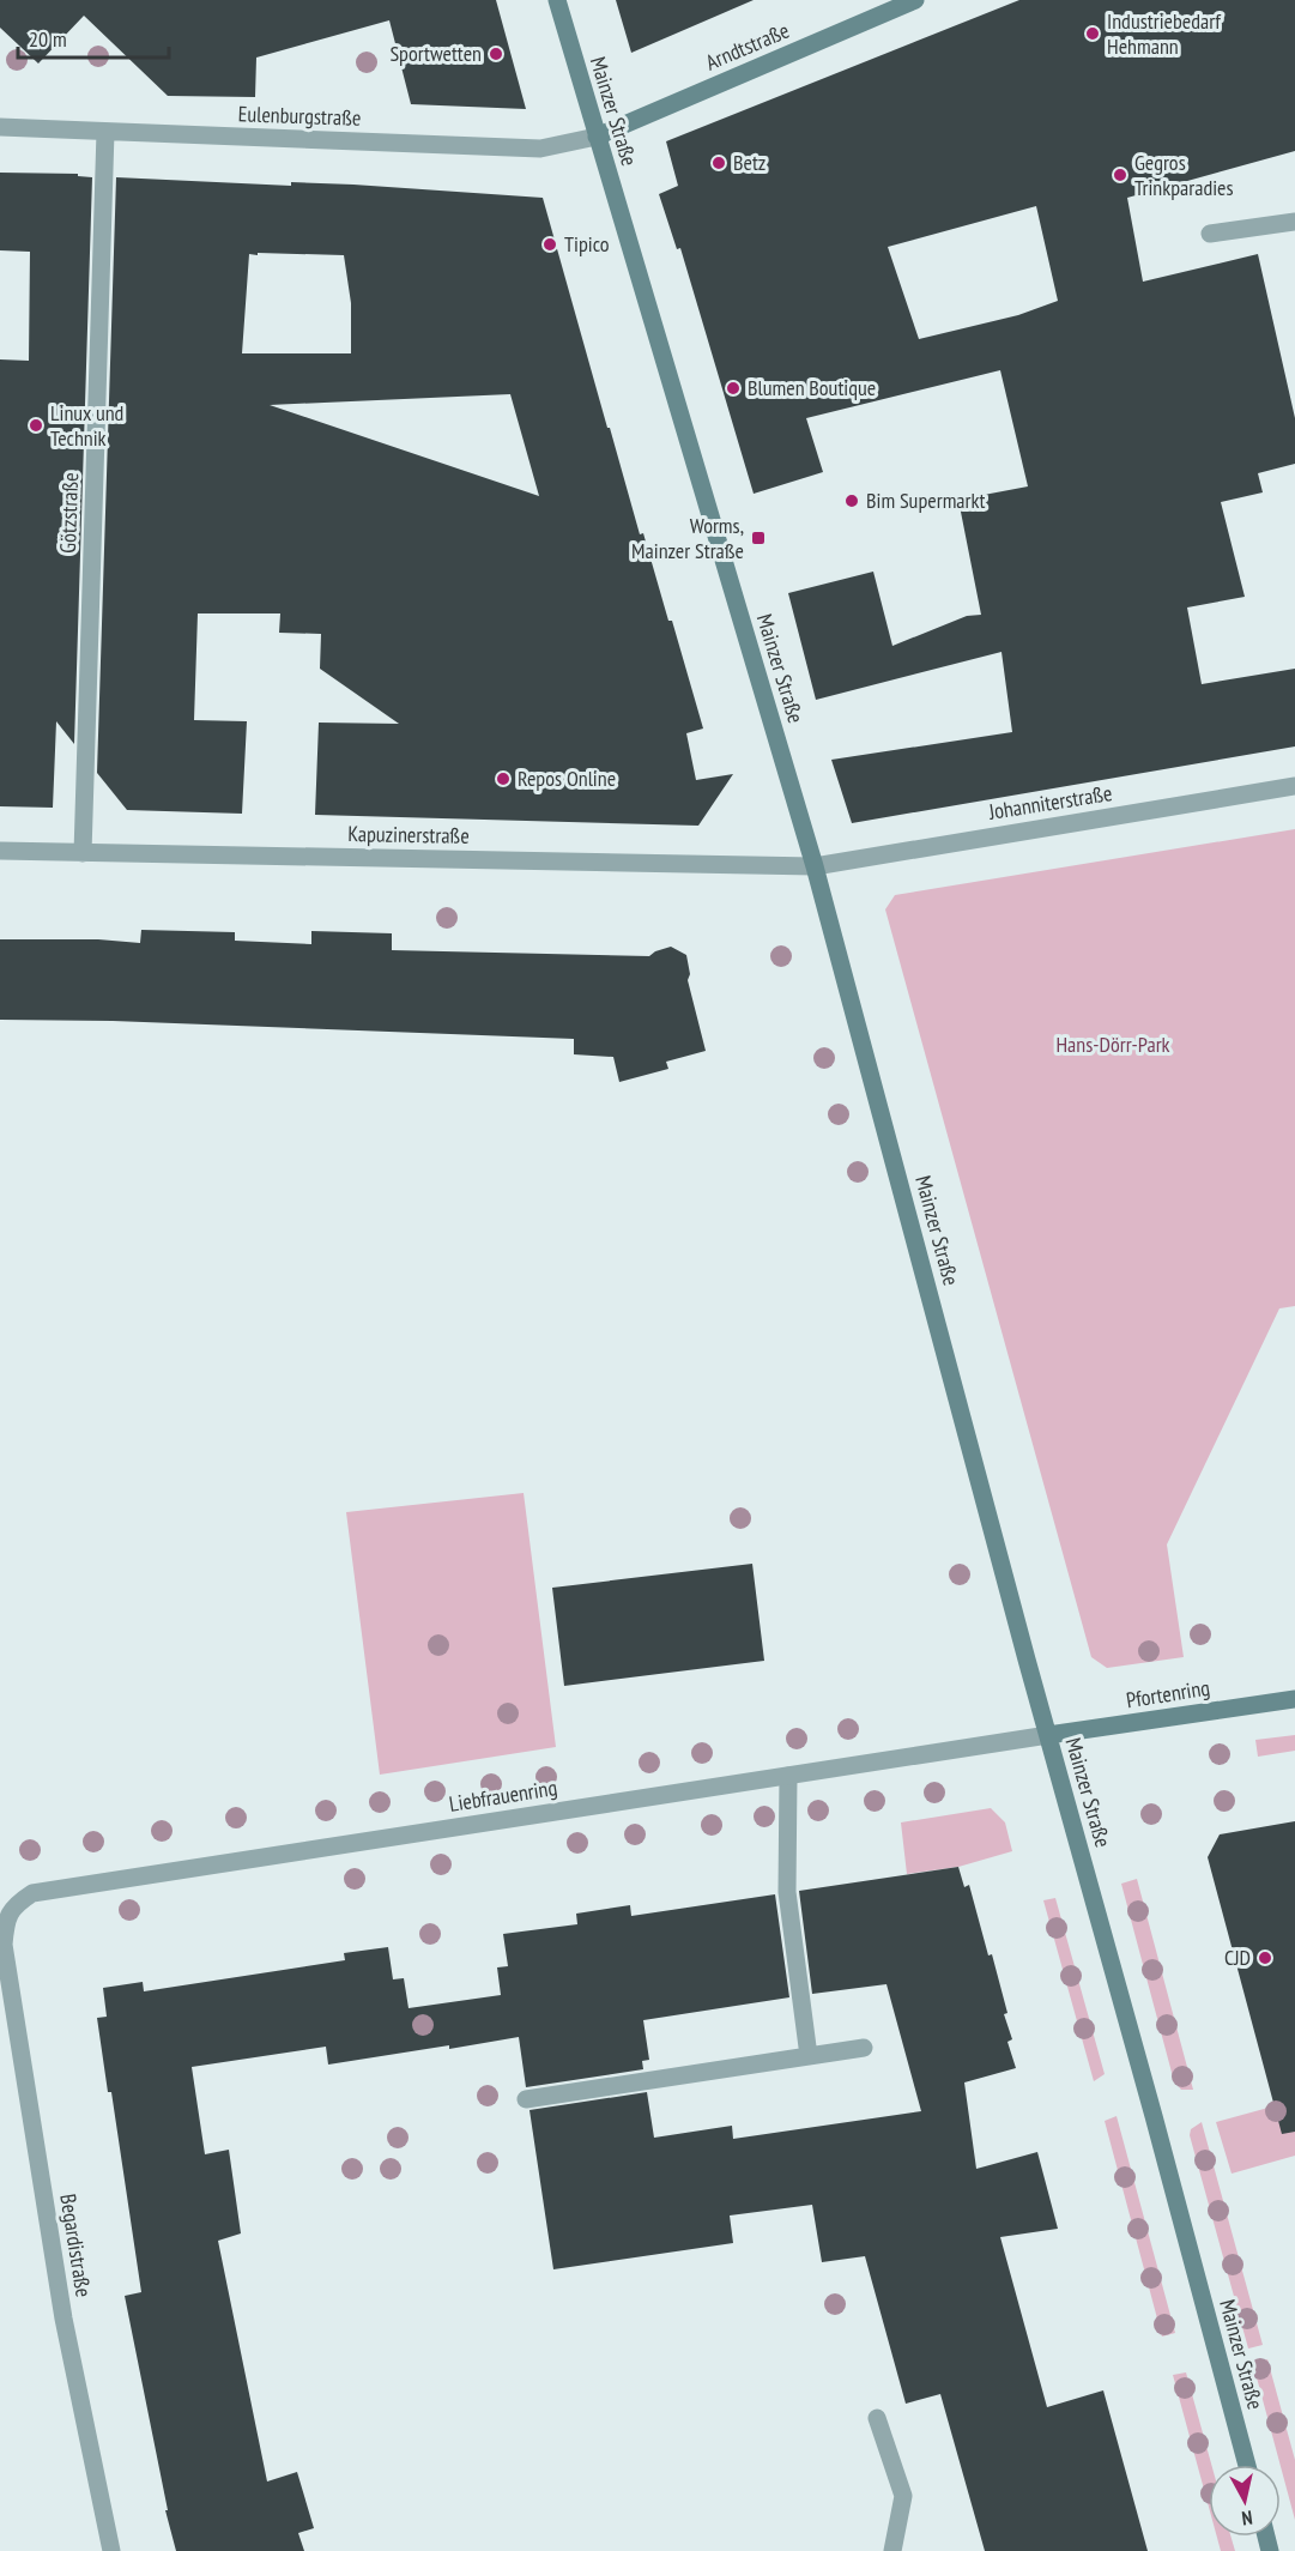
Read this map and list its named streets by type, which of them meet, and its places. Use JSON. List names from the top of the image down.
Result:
{
  "streets": {
    "main road": ["Arndtstraße", "Mainzer Straße", "Pfortenring"],
    "street": [
      "Eulenburgstraße",
      "Götzstraße",
      "Johanniterstraße",
      "Kapuzinerstraße",
      "Liebfrauenring",
      "Begardistraße"
    ]
  },
  "crossings": [
    ["Arndtstraße", "Mainzer Straße"],
    ["Arndtstraße", "Eulenburgstraße"],
    ["Mainzer Straße", "Eulenburgstraße"],
    ["Mainzer Straße", "Johanniterstraße"],
    ["Mainzer Straße", "Kapuzinerstraße"],
    ["Mainzer Straße", "Pfortenring"],
    ["Mainzer Straße", "Liebfrauenring"],
    ["Eulenburgstraße", "Götzstraße"],
    ["Götzstraße", "Kapuzinerstraße"],
    ["Johanniterstraße", "Kapuzinerstraße"],
    ["Pfortenring", "Liebfrauenring"],
    ["Liebfrauenring", "Begardistraße"]
  ],
  "parks": ["Hans-Dörr-Park"],
  "places": {
    "other": [
      "Industriebedarf Hehmann",
      "Sportwetten",
      "Betz",
      "Gegros Trinkparadies",
      "Tipico",
      "Blumen Boutique",
      "Linux und Technik",
      "Bim Supermarkt",
      "Repos Online",
      "CJD"
    ],
    "transit": ["Worms, Mainzer Straße"]
  },
  "scale_bar": "20 m",
  "north": "bottom"
}
